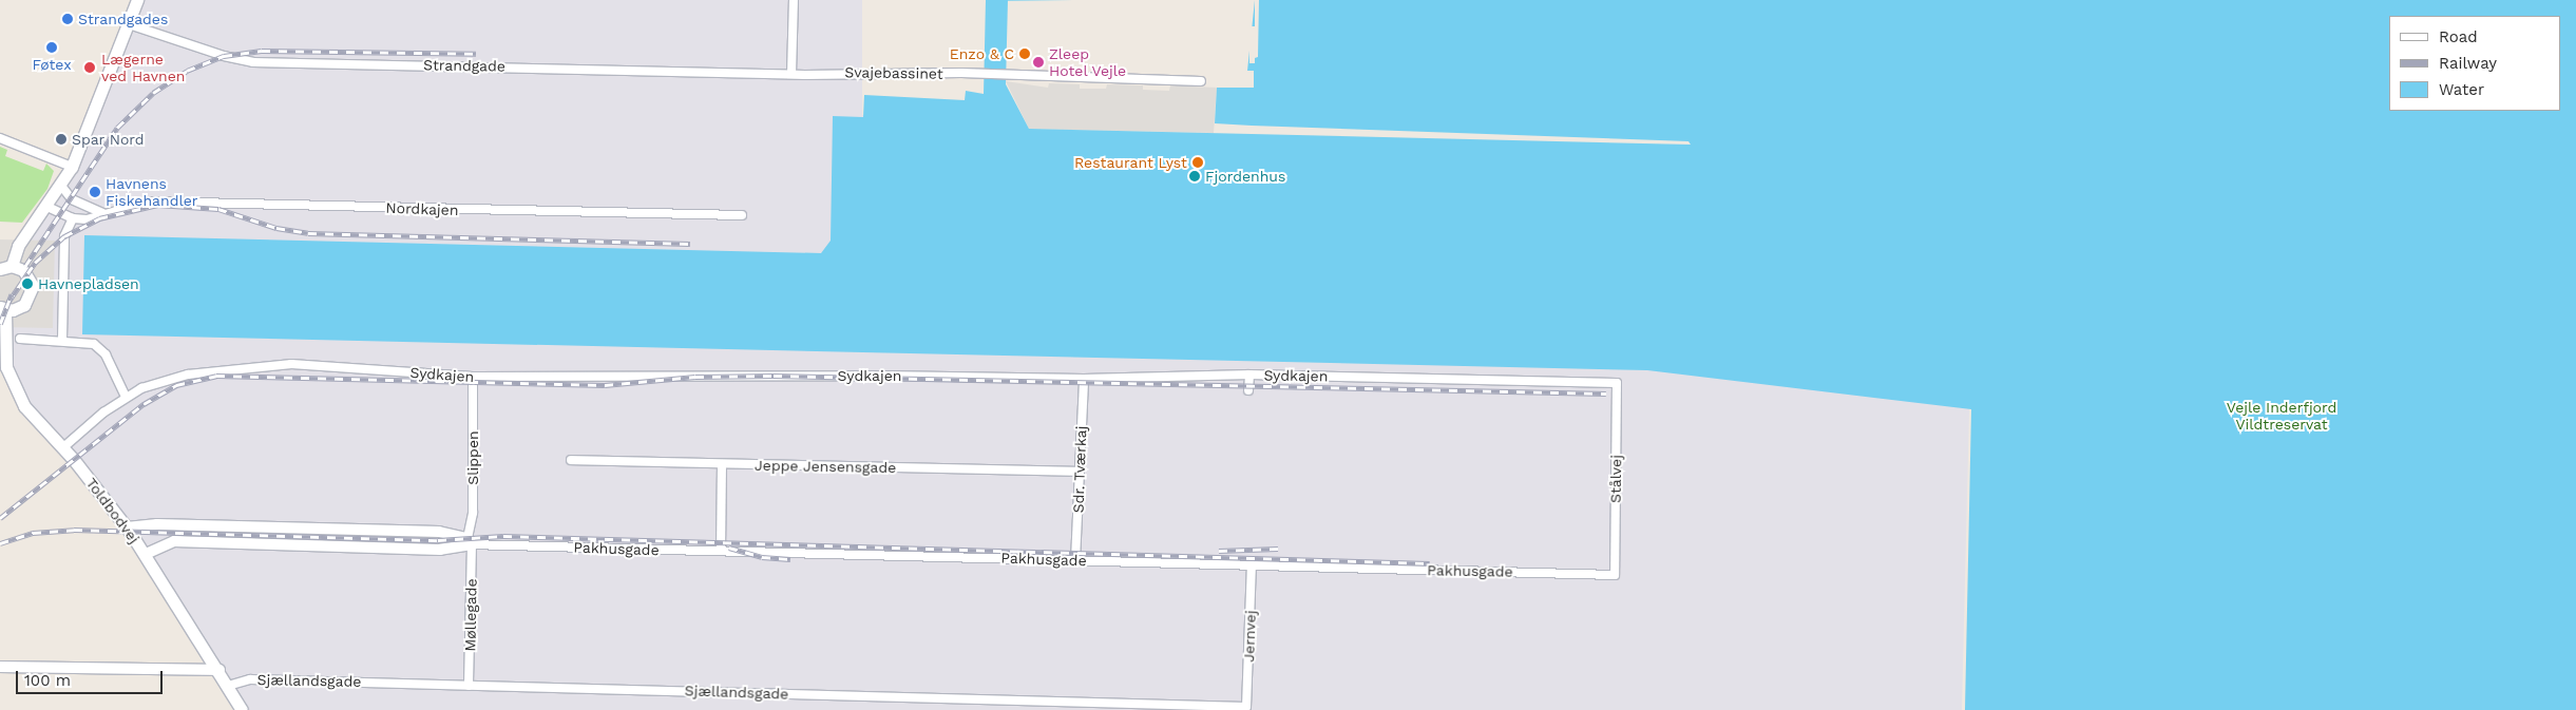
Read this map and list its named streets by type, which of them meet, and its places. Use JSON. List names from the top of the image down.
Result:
{
  "streets": {
    "main road": ["Toldbodvej"],
    "street": [
      "Strandgade",
      "Svajebassinet",
      "Nordkajen",
      "Sydkajen",
      "Slippen",
      "Jeppe Jensensgade",
      "Sdr. Tværkaj",
      "Stålvej",
      "Pakhusgade",
      "Møllegade",
      "Jernvej",
      "Sjællandsgade"
    ]
  },
  "crossings": [
    ["Strandgade", "Svajebassinet"],
    ["Sydkajen", "Slippen"],
    ["Sydkajen", "Sdr. Tværkaj"],
    ["Sydkajen", "Stålvej"],
    ["Sydkajen", "Toldbodvej"],
    ["Slippen", "Pakhusgade"],
    ["Slippen", "Møllegade"],
    ["Jeppe Jensensgade", "Sdr. Tværkaj"],
    ["Sdr. Tværkaj", "Pakhusgade"],
    ["Stålvej", "Pakhusgade"],
    ["Toldbodvej", "Pakhusgade"],
    ["Toldbodvej", "Sjællandsgade"],
    ["Pakhusgade", "Møllegade"],
    ["Pakhusgade", "Jernvej"],
    ["Møllegade", "Sjællandsgade"],
    ["Jernvej", "Sjællandsgade"]
  ],
  "parks": ["Vejle Inderfjord Vildtreservat"],
  "places": [
    "Strandgades",
    "Føtex",
    "Enzo & C",
    "Zleep Hotel Vejle",
    "Lægerne ved Havnen",
    "Spar Nord",
    "Restaurant Lyst",
    "Fjordenhus",
    "Havnens Fiskehandler",
    "Havnepladsen"
  ],
  "legend": ["Road", "Railway", "Water"],
  "scale_bar": "100 m"
}
